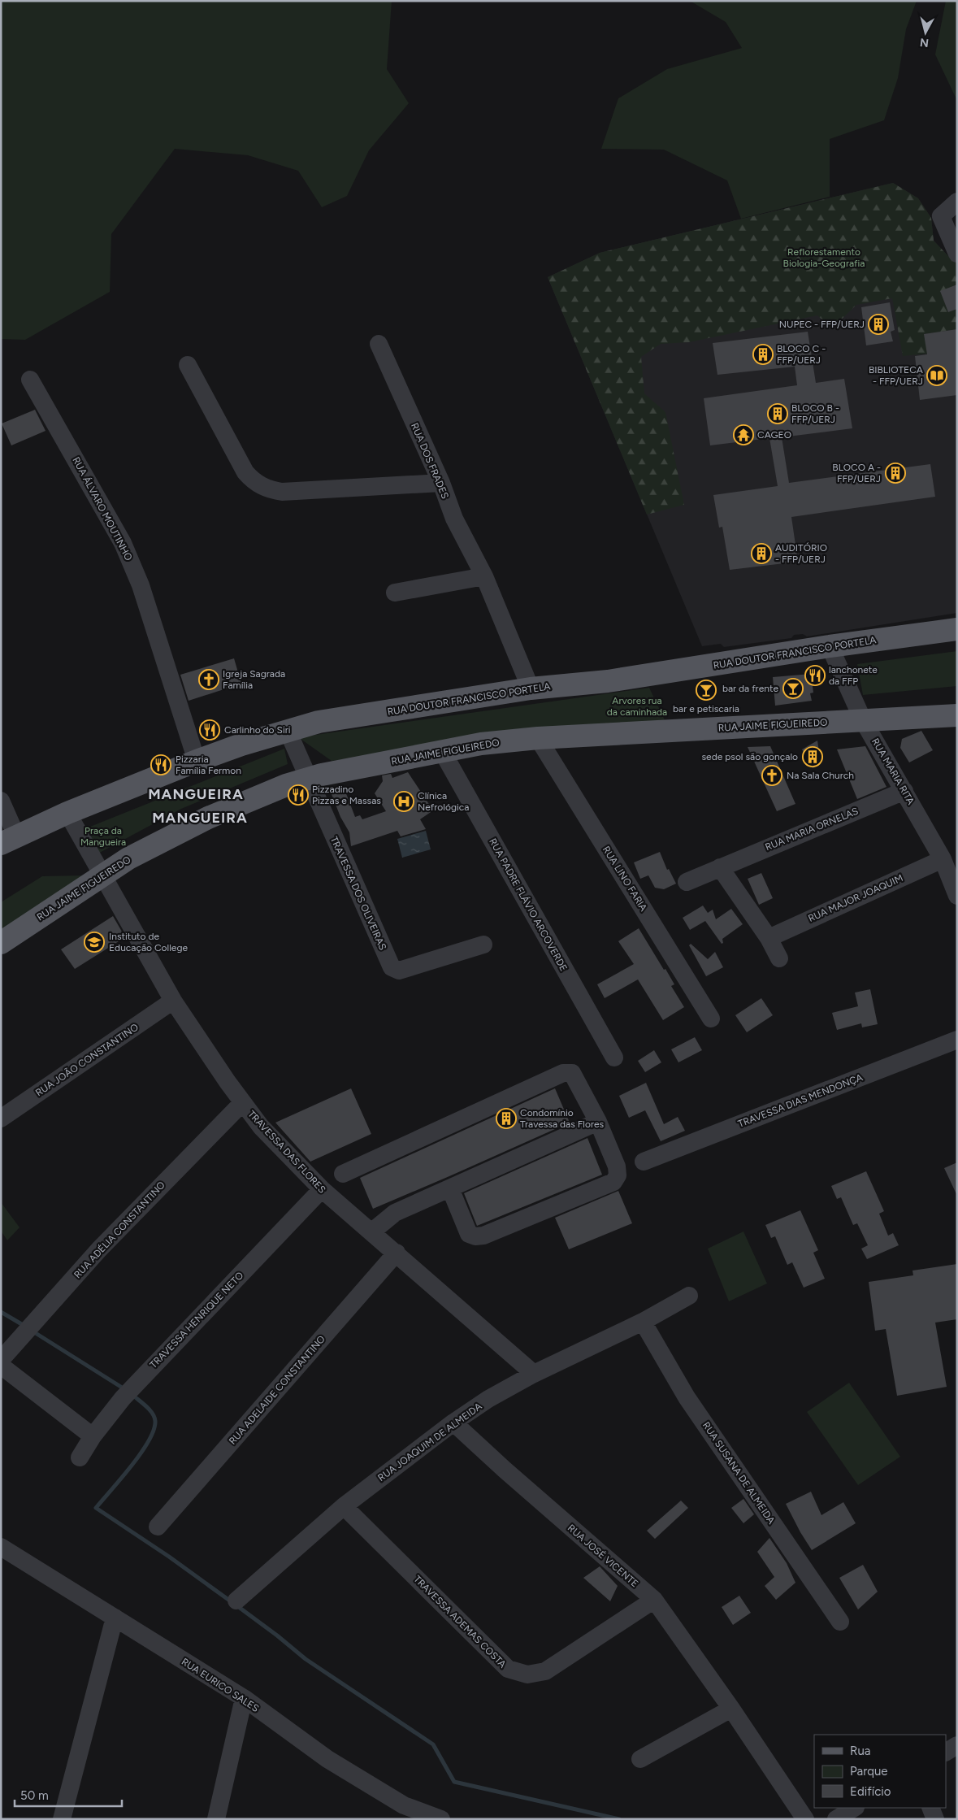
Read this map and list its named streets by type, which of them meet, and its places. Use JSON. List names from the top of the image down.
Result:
{
  "streets": {
    "main road": ["RUA DOUTOR FRANCISCO PORTELA", "RUA JAIME FIGUEIREDO"],
    "street": [
      "RUA DOS FRADES",
      "RUA ÁLVARO MOUTINHO",
      "RUA MARIA RITA",
      "RUA MARIA ORNELAS",
      "RUA LINO FARIA",
      "TRAVESSA DOS OLIVEIRAS",
      "RUA MAJOR JOAQUIM",
      "RUA PADRE FLÁVIO ARCOVERDE",
      "RUA JOÃO CONSTANTINO",
      "TRAVESSA DIAS MENDONÇA",
      "TRAVESSA DAS FLORES",
      "RUA ADÉLIA CONSTANTINO",
      "TRAVESSA HENRIQUE NETO",
      "RUA ADELAIDE CONSTANTINO",
      "RUA JOAQUIM DE ALMEIDA",
      "RUA SUSANA DE ALMEIDA",
      "RUA JOSÉ VICENTE",
      "TRAVESSA ADEMAS COSTA",
      "RUA EURICO SALES"
    ]
  },
  "crossings": [
    ["RUA DOS FRADES", "RUA DOUTOR FRANCISCO PORTELA"],
    ["RUA ÁLVARO MOUTINHO", "RUA DOUTOR FRANCISCO PORTELA"],
    ["RUA DOUTOR FRANCISCO PORTELA", "RUA MARIA RITA"],
    ["RUA DOUTOR FRANCISCO PORTELA", "TRAVESSA DOS OLIVEIRAS"],
    ["RUA DOUTOR FRANCISCO PORTELA", "TRAVESSA DAS FLORES"],
    ["RUA JAIME FIGUEIREDO", "RUA MARIA RITA"],
    ["RUA JAIME FIGUEIREDO", "RUA LINO FARIA"],
    ["RUA JAIME FIGUEIREDO", "TRAVESSA DOS OLIVEIRAS"],
    ["RUA JAIME FIGUEIREDO", "RUA PADRE FLÁVIO ARCOVERDE"],
    ["RUA JAIME FIGUEIREDO", "TRAVESSA DAS FLORES"],
    ["RUA MARIA RITA", "RUA MARIA ORNELAS"],
    ["RUA MARIA RITA", "RUA MAJOR JOAQUIM"],
    ["RUA JOÃO CONSTANTINO", "TRAVESSA DAS FLORES"],
    ["TRAVESSA DAS FLORES", "RUA ADÉLIA CONSTANTINO"],
    ["TRAVESSA DAS FLORES", "TRAVESSA HENRIQUE NETO"],
    ["TRAVESSA DAS FLORES", "RUA ADELAIDE CONSTANTINO"],
    ["TRAVESSA DAS FLORES", "RUA JOAQUIM DE ALMEIDA"],
    ["RUA JOAQUIM DE ALMEIDA", "RUA SUSANA DE ALMEIDA"],
    ["RUA JOAQUIM DE ALMEIDA", "RUA JOSÉ VICENTE"],
    ["RUA JOAQUIM DE ALMEIDA", "TRAVESSA ADEMAS COSTA"],
    ["RUA JOSÉ VICENTE", "TRAVESSA ADEMAS COSTA"]
  ],
  "districts": ["MANGUEIRA", "MANGUEIRA"],
  "parks": ["Reflorestamento Biologia-Geografia", "Arvores rua da caminhada", "Praça da Mangueira"],
  "places": {
    "building": [
      "NUPEC - FFP/UERJ",
      "BLOCO C - FFP/UERJ",
      "BLOCO B - FFP/UERJ",
      "BLOCO A - FFP/UERJ",
      "AUDITÓRIO - FFP/UERJ",
      "sede psol são gonçalo",
      "Condomínio Travessa das Flores"
    ],
    "library": ["BIBLIOTECA - FFP/UERJ"],
    "temple": ["CAGEO"],
    "restaurant": [
      "lanchonete da FFP",
      "Carlinho do Siri",
      "Pizzaria Família Fermon",
      "Pizzadino Pizzas e Massas"
    ],
    "church": ["Igreja Sagrada Família", "Na Sala Church"],
    "bar": ["bar da frente", "bar e petiscaria"],
    "hospital": ["Clínica Nefrológica"],
    "school or university": ["Instituto de Educação College"]
  },
  "legend": ["Rua", "Parque", "Edifício"],
  "scale_bar": "50 m",
  "north": "bottom"
}
